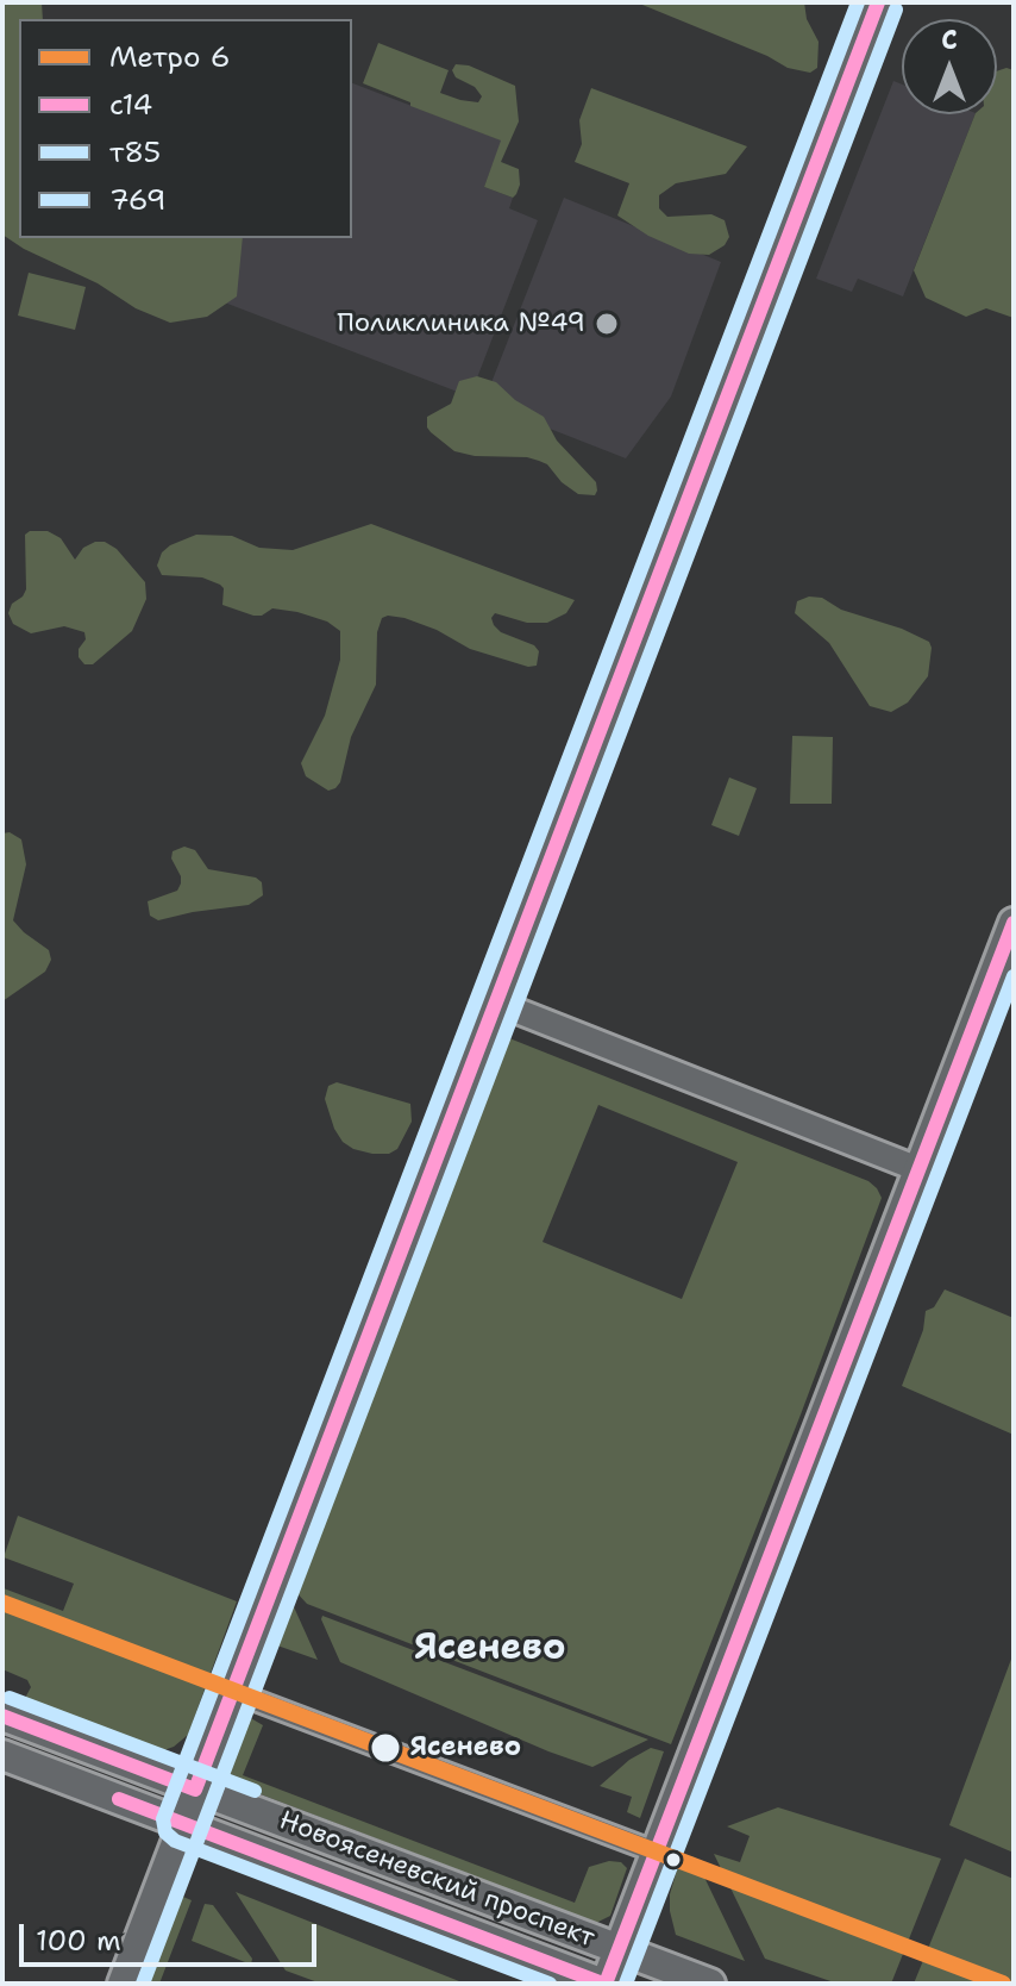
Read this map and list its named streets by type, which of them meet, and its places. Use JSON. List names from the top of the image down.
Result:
{
  "streets": {
    "main road": ["Новоясеневский проспект"]
  },
  "districts": ["Ясенево"],
  "places": ["Поликлиника №49", "Ясенево"],
  "lines": [
    "transit line с14",
    "transit line 769",
    "transit line т85",
    "metro line 6"
  ],
  "legend": [
    "Метро 6",
    "с14",
    "т85",
    "769"
  ],
  "scale_bar": "100 m",
  "north": "top"
}
